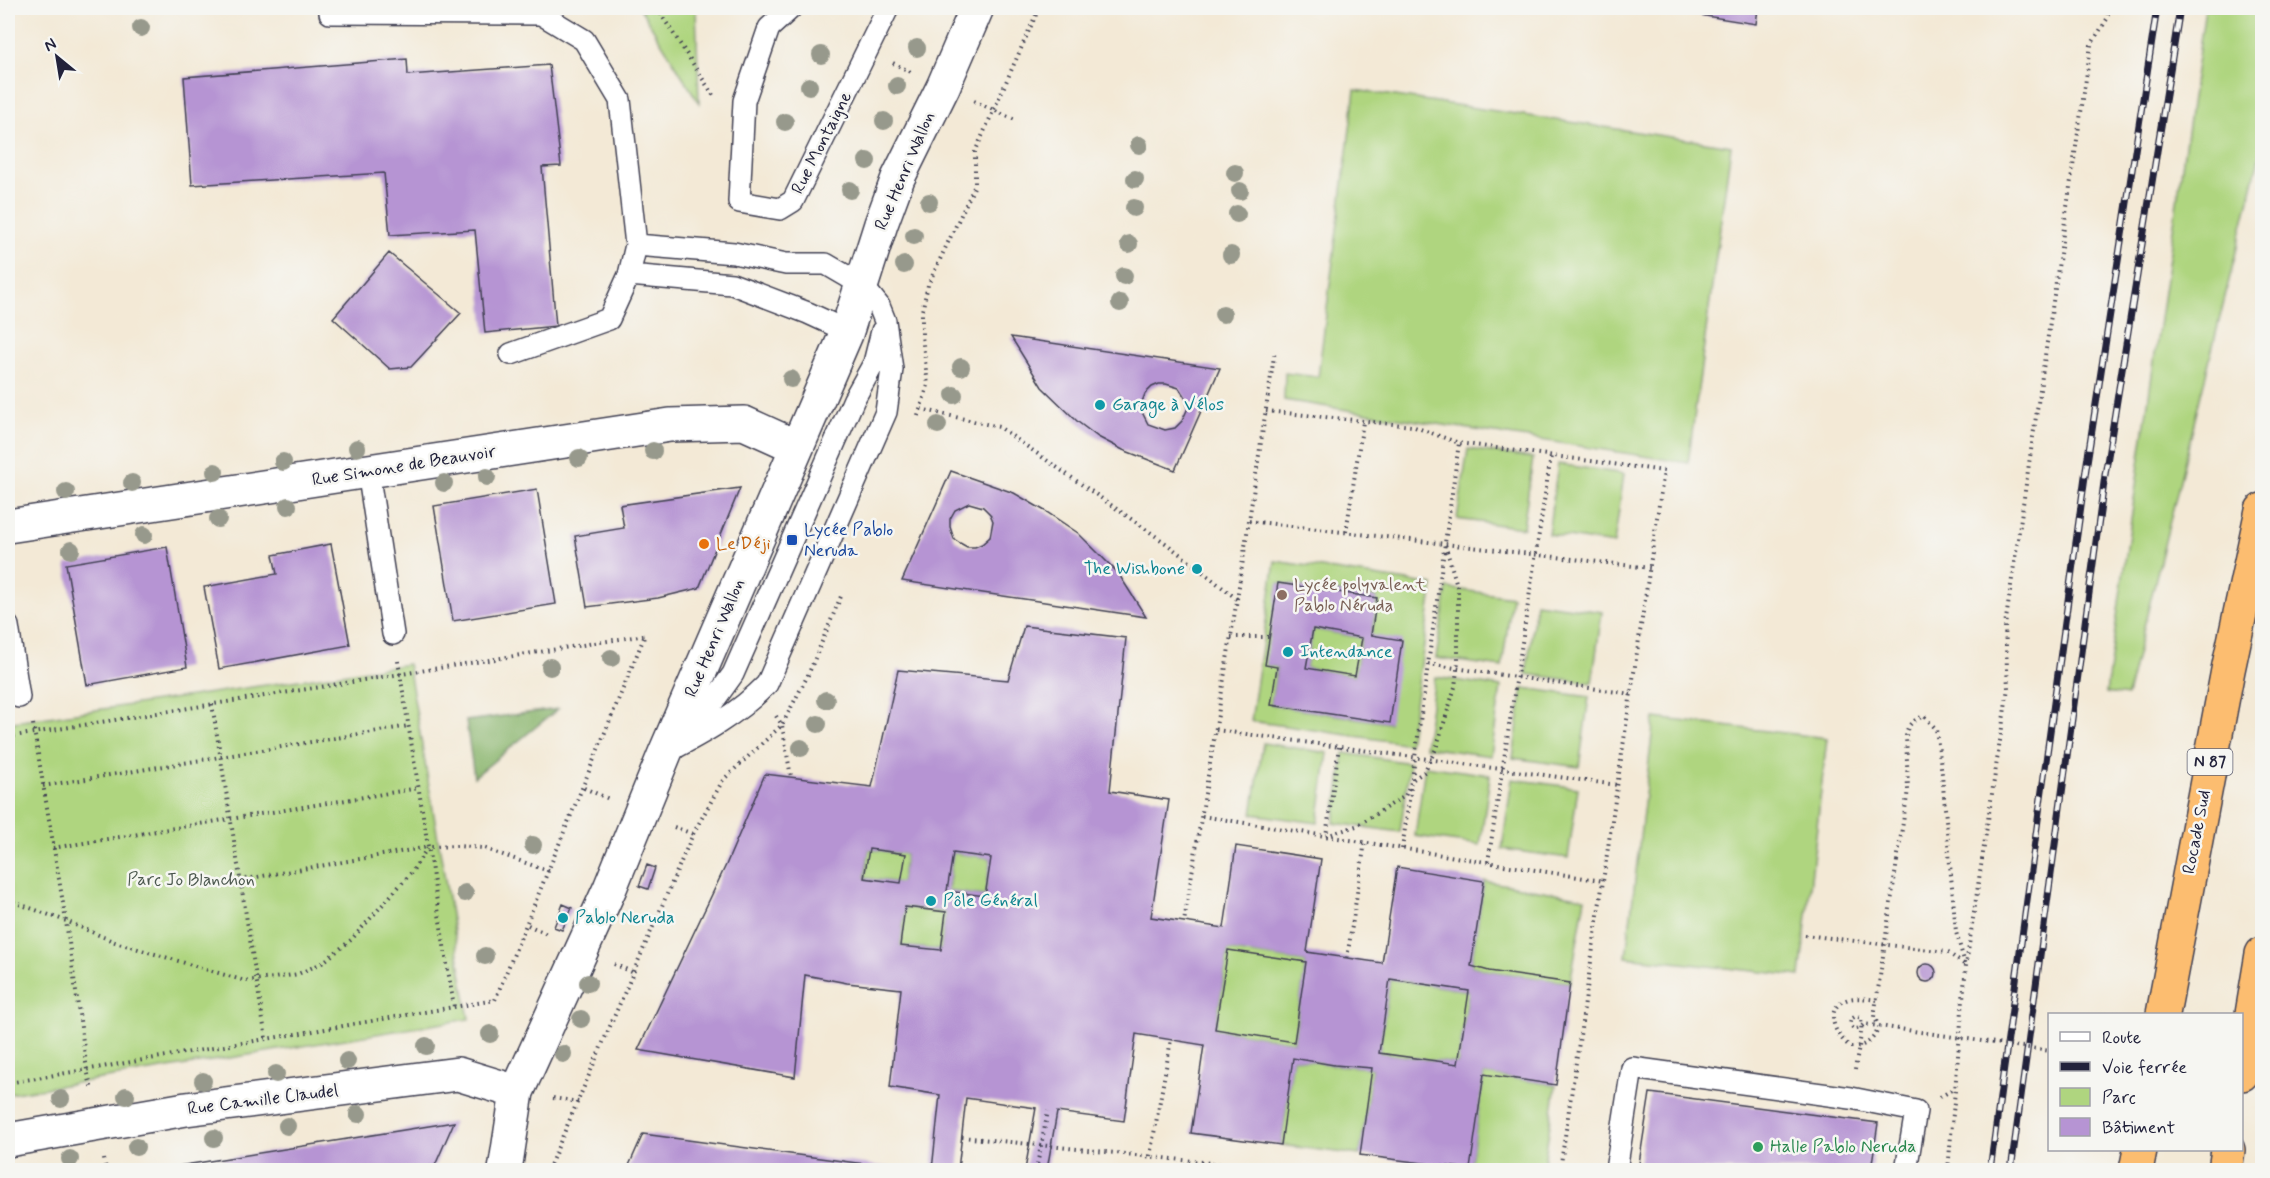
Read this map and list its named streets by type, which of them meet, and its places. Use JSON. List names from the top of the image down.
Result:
{
  "streets": {
    "highway": ["N 87", "Rocade Sud"],
    "street": ["Rue Henri Wallon", "Rue Simone de Beauvoir", "Rue Camille Claudel"],
    "lane": ["Rue Montaigne"]
  },
  "crossings": [
    ["Rue Henri Wallon", "Rue Simone de Beauvoir"],
    ["Rue Henri Wallon", "Rue Camille Claudel"]
  ],
  "parks": ["Parc Jo Blanchon"],
  "places": {
    "other": [
      "Garage à Vélos",
      "Le Déji",
      "The Wishbone",
      "Lycée polyvalent Pablo Néruda",
      "Intendance",
      "Pôle Général",
      "Pablo Neruda",
      "Halle Pablo Neruda"
    ],
    "transit": ["Lycée Pablo Neruda"]
  },
  "legend": [
    "Route",
    "Voie ferrée",
    "Parc",
    "Bâtiment"
  ],
  "north": "top left"
}
